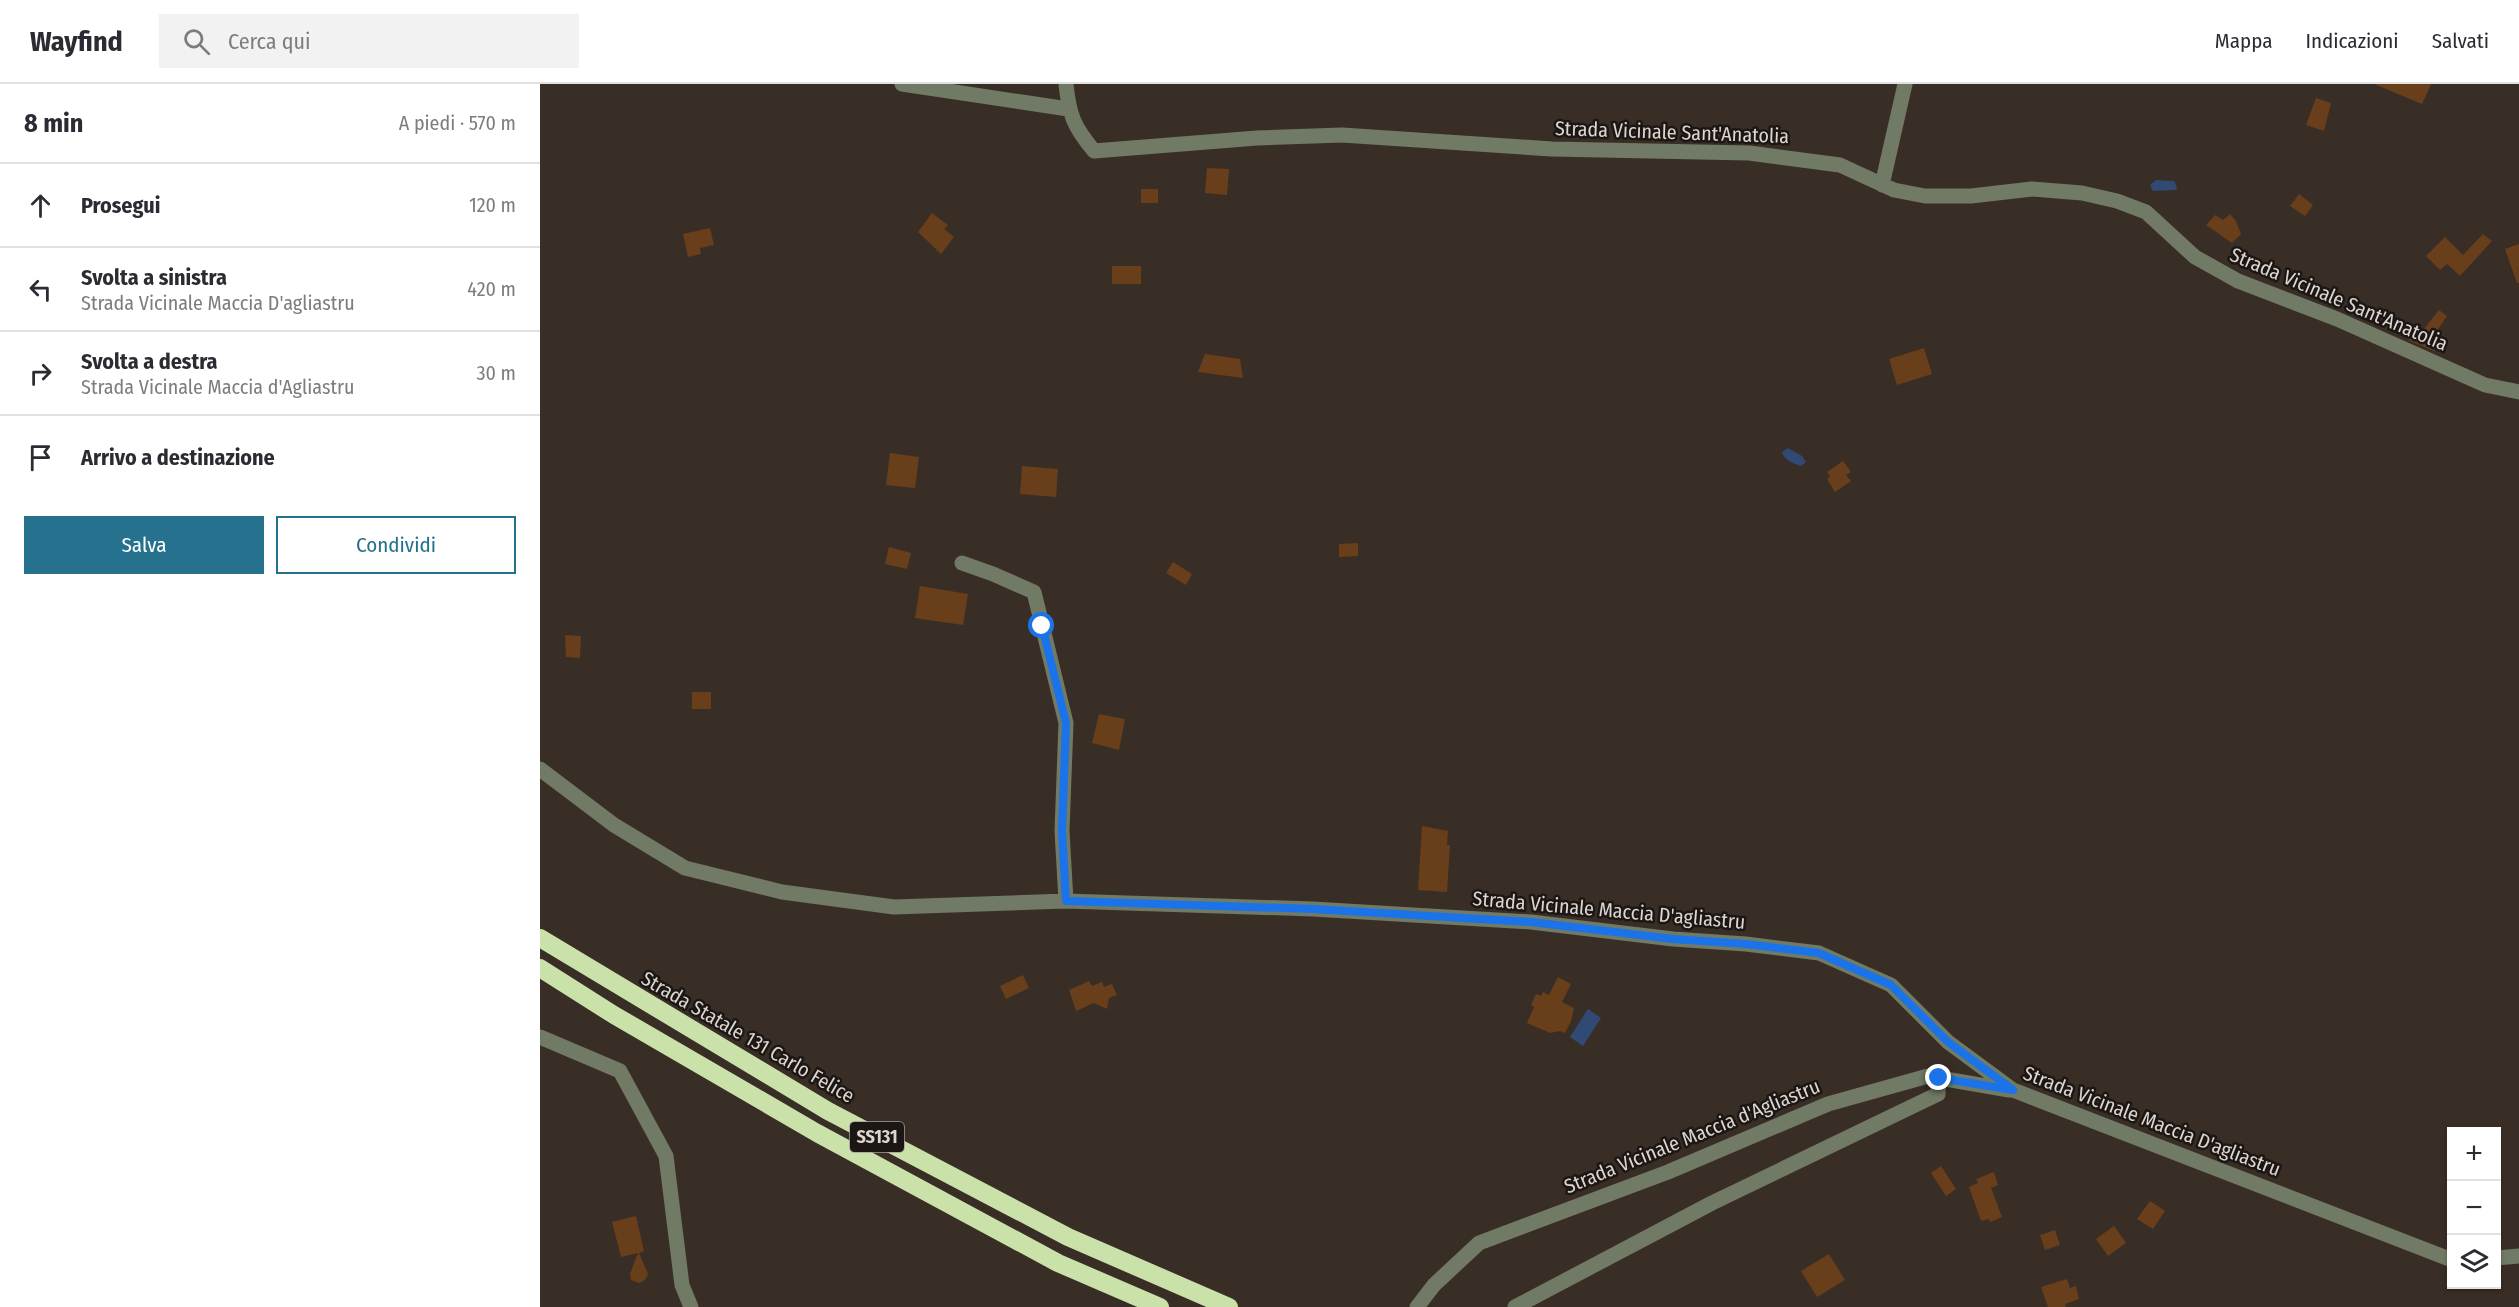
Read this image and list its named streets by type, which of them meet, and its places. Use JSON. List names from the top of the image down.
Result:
{
  "streets": {
    "highway": ["Strada Statale 131 Carlo Felice", "SS131"],
    "street": ["Strada Vicinale Sant'Anatolia", "Strada Vicinale Maccia D'agliastru", "Strada Vicinale Maccia d'Agliastru"]
  },
  "crossings": [
    ["Strada Vicinale Maccia D'agliastru", "Strada Vicinale Maccia d'Agliastru"]
  ],
  "page": {
    "header": "Wayfind",
    "search": "Cerca qui",
    "nav": ["Mappa", "Indicazioni", "Salvati"],
    "heading": ["8 min", "A piedi · 570 m"],
    "list": [
      ["Prosegui", "120 m"],
      ["Svolta a sinistra", "Strada Vicinale Maccia D'agliastru", "420 m"],
      ["Svolta a destra", "Strada Vicinale Maccia d'Agliastru", "30 m"],
      "Arrivo a destinazione"
    ],
    "buttons": ["Salva", "Condividi"],
    "map_buttons": ["+", "−"]
  }
}
